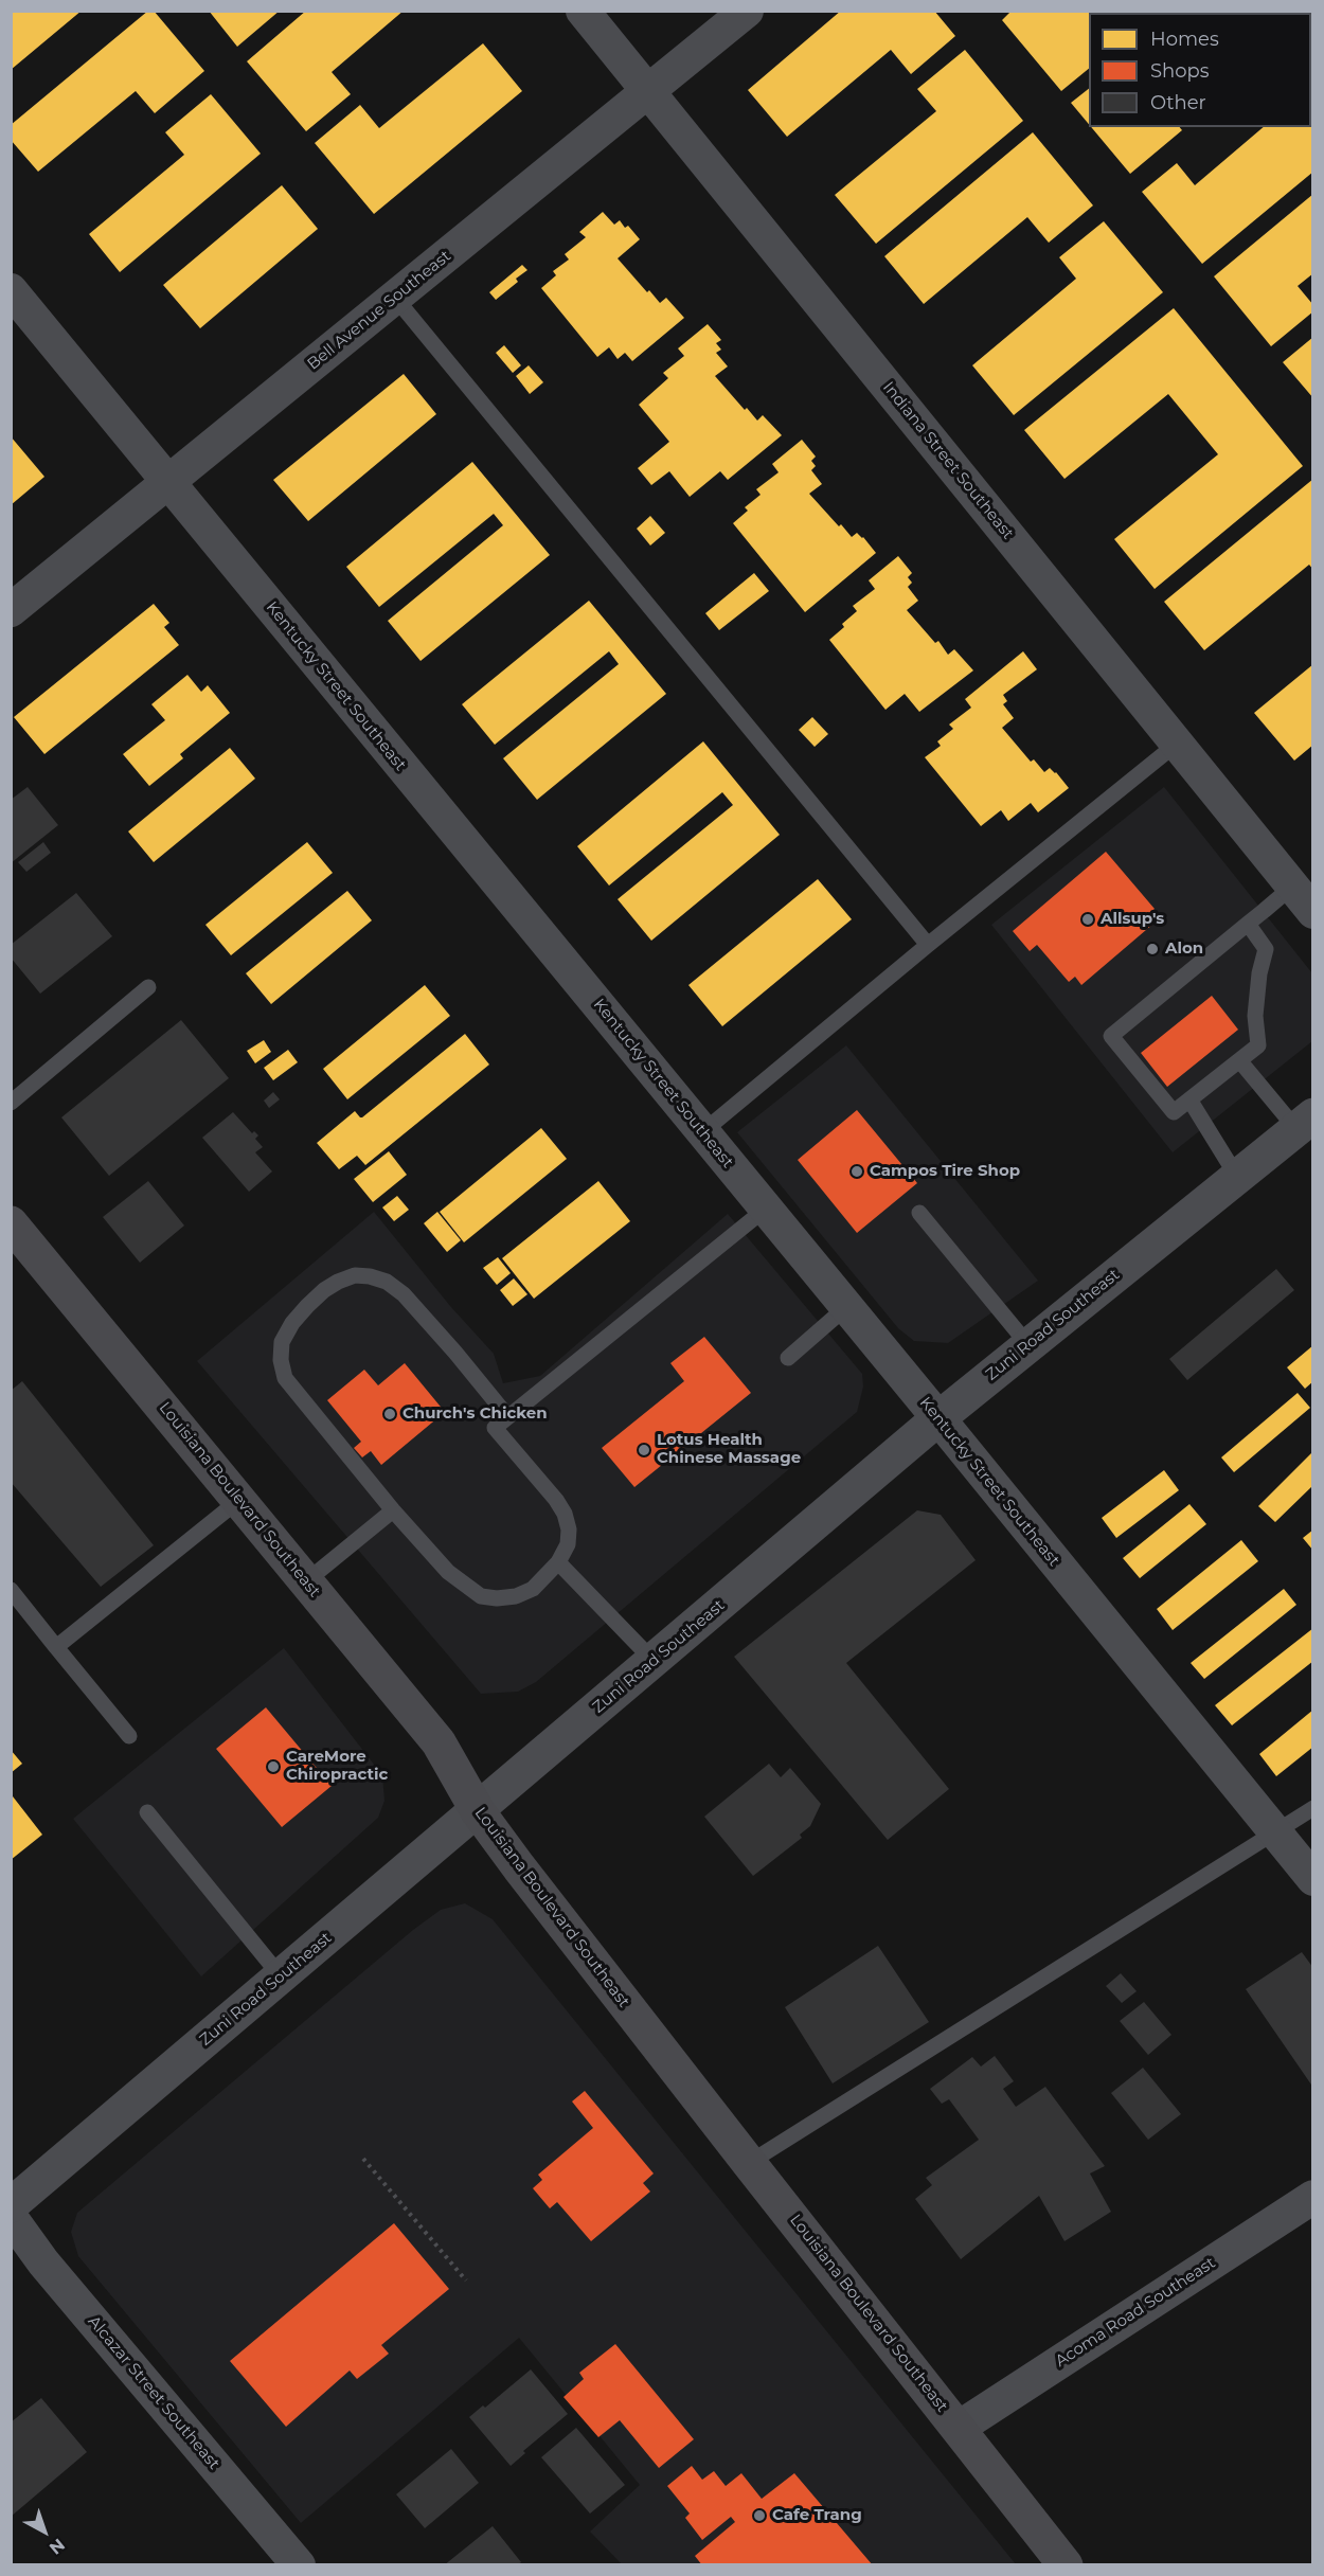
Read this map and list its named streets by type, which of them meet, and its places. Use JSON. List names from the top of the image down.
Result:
{
  "streets": {
    "main road": ["Louisiana Boulevard Southeast"],
    "street": [
      "Bell Avenue Southeast",
      "Indiana Street Southeast",
      "Kentucky Street Southeast",
      "Zuni Road Southeast",
      "Acoma Road Southeast",
      "Alcazar Street Southeast"
    ]
  },
  "crossings": [
    ["Bell Avenue Southeast", "Indiana Street Southeast"],
    ["Bell Avenue Southeast", "Kentucky Street Southeast"],
    ["Kentucky Street Southeast", "Zuni Road Southeast"],
    ["Zuni Road Southeast", "Louisiana Boulevard Southeast"],
    ["Louisiana Boulevard Southeast", "Acoma Road Southeast"]
  ],
  "places": [
    "Allsup's",
    "Alon",
    "Campos Tire Shop",
    "Church's Chicken",
    "Lotus Health Chinese Massage",
    "CareMore Chiropractic",
    "Cafe Trang"
  ],
  "legend": ["Homes", "Shops", "Other"],
  "north": "bottom right"
}
